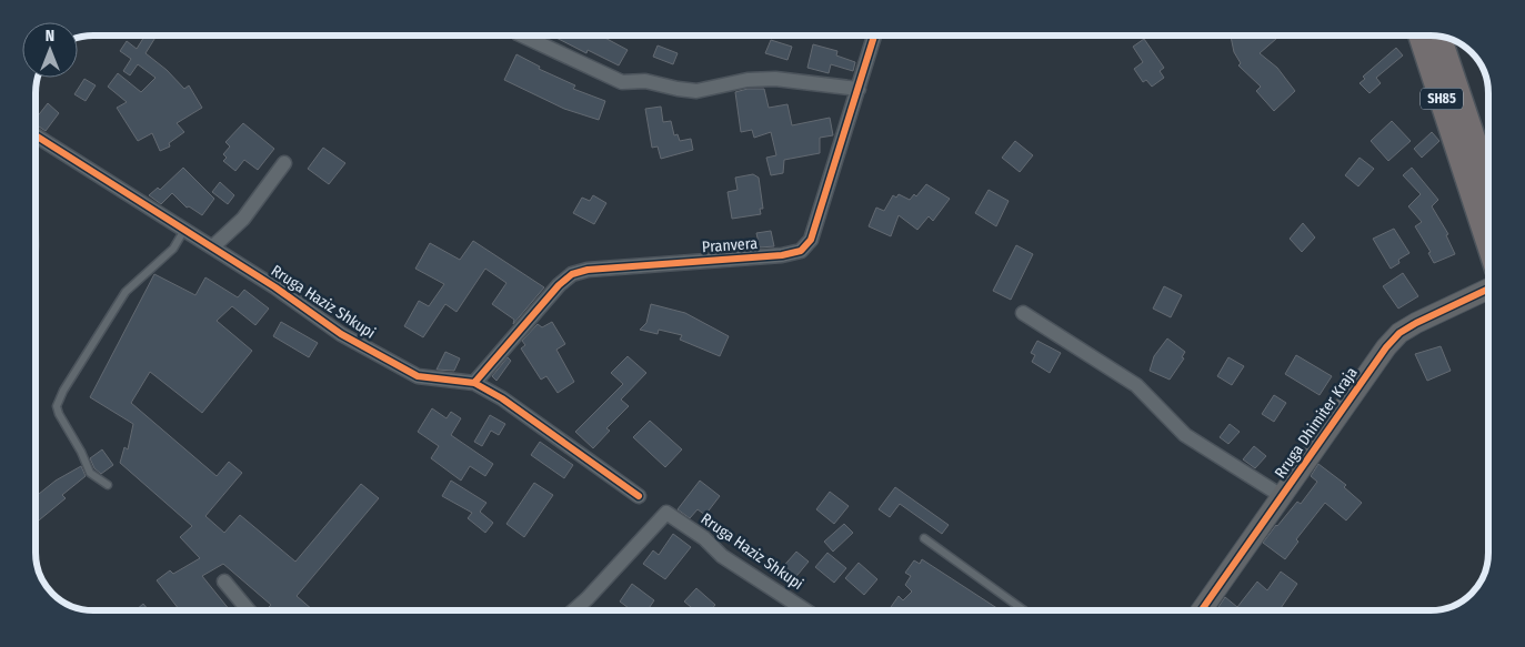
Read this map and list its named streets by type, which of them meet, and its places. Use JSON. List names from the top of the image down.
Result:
{
  "streets": {
    "highway": ["SH85"],
    "street": ["Pranvera", "Rruga Haziz Shkupi", "Rruga Dhimiter Kraja"]
  },
  "crossings": [
    ["Pranvera", "Rruga Haziz Shkupi"]
  ],
  "north": "top"
}
